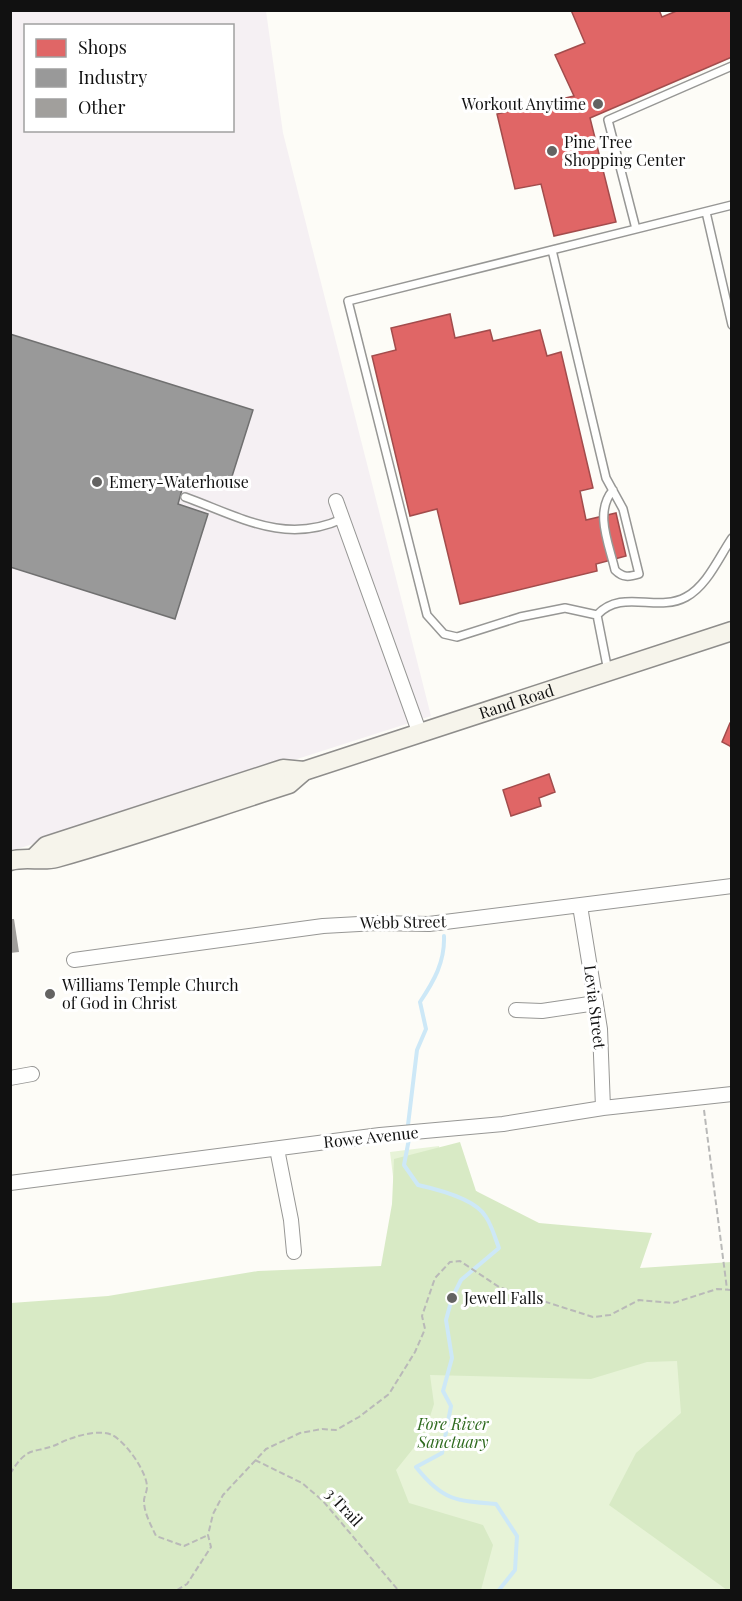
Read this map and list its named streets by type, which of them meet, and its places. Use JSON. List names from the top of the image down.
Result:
{
  "streets": {
    "main road": ["Rand Road"],
    "street": ["Webb Street", "Levia Street", "Rowe Avenue"],
    "path": ["3 Trail"]
  },
  "crossings": [
    ["Webb Street", "Levia Street"],
    ["Levia Street", "Rowe Avenue"]
  ],
  "parks": ["Fore River Sanctuary"],
  "places": [
    "Workout Anytime",
    "Pine Tree Shopping Center",
    "Emery-Waterhouse",
    "Williams Temple Church of God in Christ",
    "Jewell Falls"
  ],
  "legend": ["Shops", "Industry", "Other"]
}
